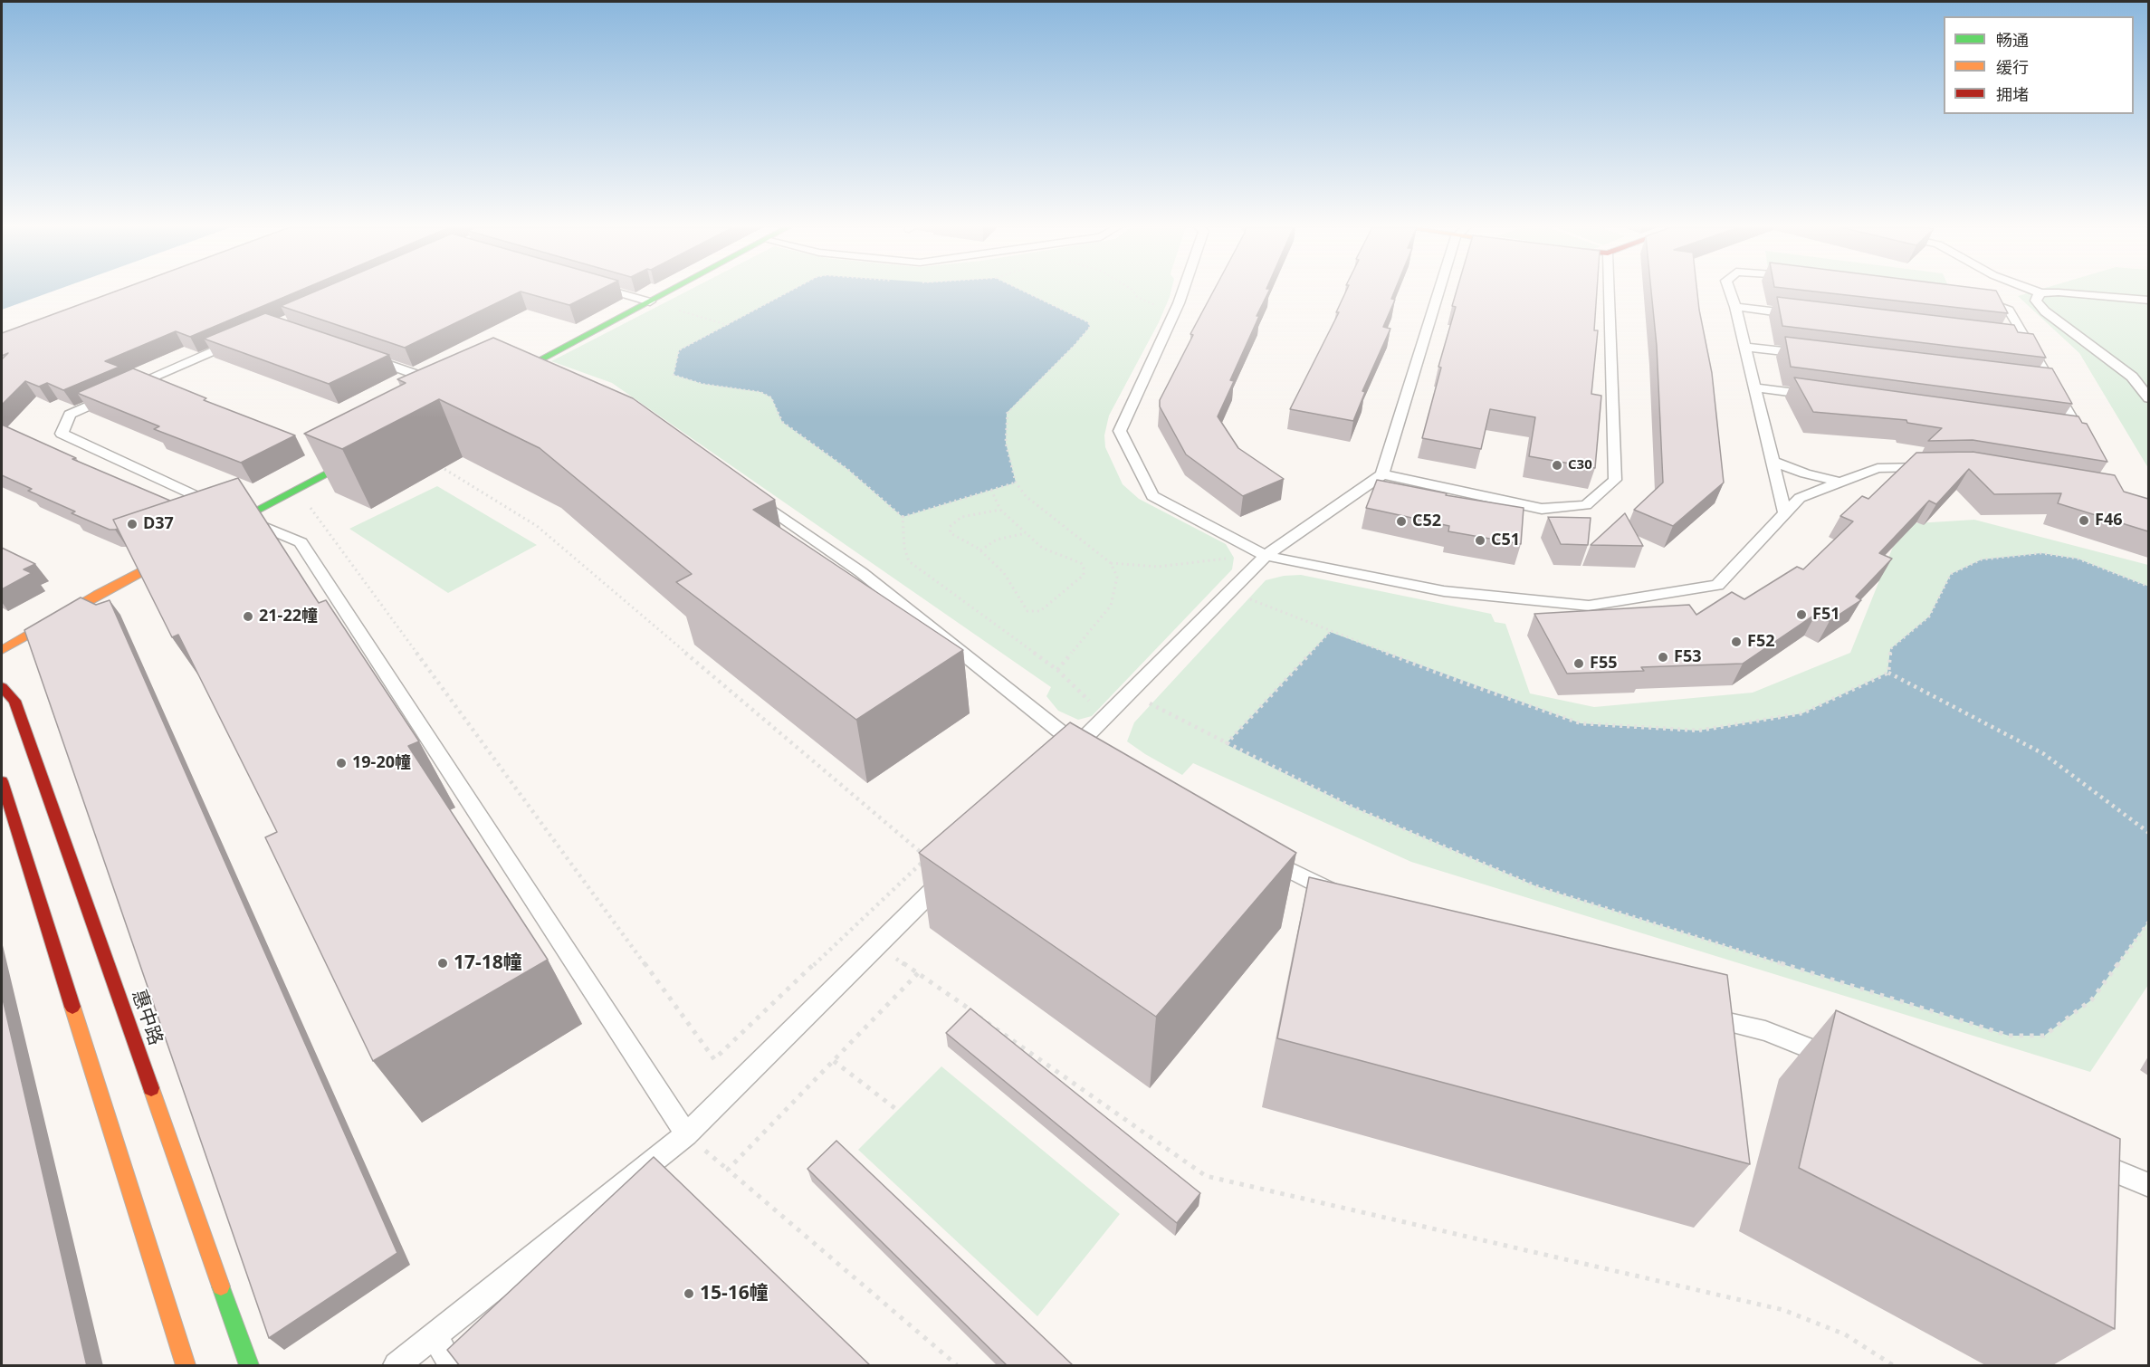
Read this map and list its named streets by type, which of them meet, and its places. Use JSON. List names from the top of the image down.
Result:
{
  "streets": {
    "street": ["惠中路"]
  },
  "places": [
    "C30",
    "F46",
    "C52",
    "D37",
    "C51",
    "F51",
    "21-22幢",
    "F52",
    "F53",
    "F55",
    "19-20幢",
    "17-18幢",
    "15-16幢"
  ],
  "legend": ["畅通", "缓行", "拥堵"]
}
